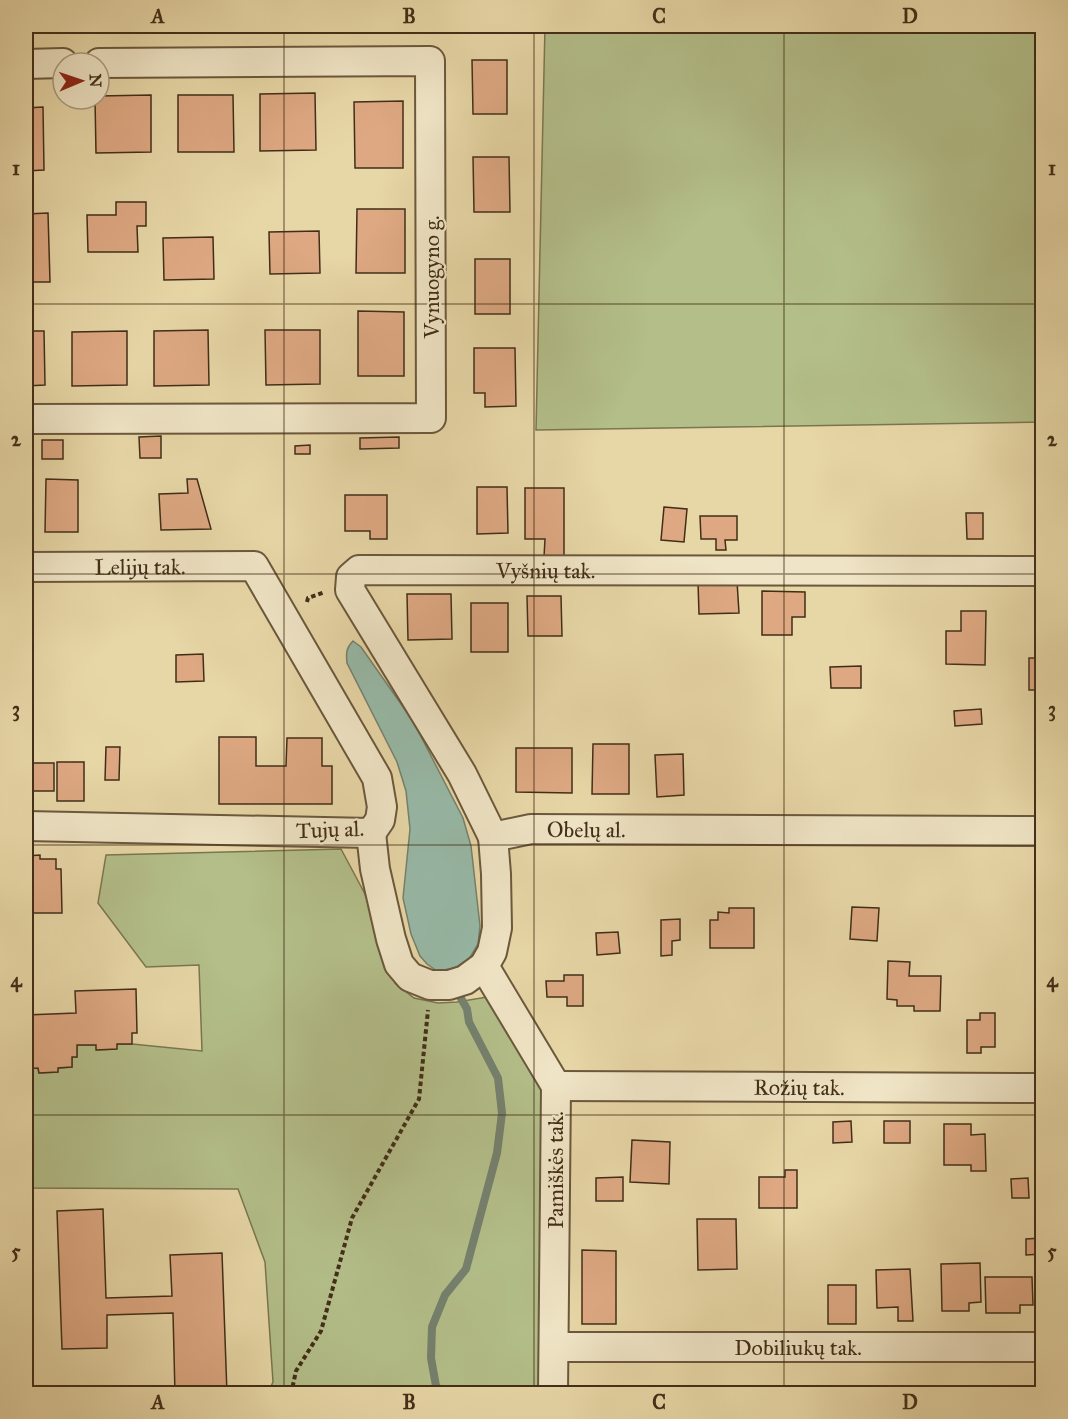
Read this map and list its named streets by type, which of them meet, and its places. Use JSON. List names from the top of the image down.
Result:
{
  "streets": {
    "street": [
      "Vynuogyno g.",
      "Lelijų tak.",
      "Vyšnių tak.",
      "Tujų al.",
      "Obelų al.",
      "Rožių tak.",
      "Pamiškės tak.",
      "Dobiliukų tak."
    ]
  },
  "crossings": [
    ["Lelijų tak.", "Tujų al."],
    ["Rožių tak.", "Pamiškės tak."],
    ["Pamiškės tak.", "Dobiliukų tak."]
  ],
  "north": "right",
  "grid": {
    "columns": [
      "A",
      "B",
      "C",
      "D"
    ],
    "rows": [
      "1",
      "2",
      "3",
      "4",
      "5"
    ]
  }
}
